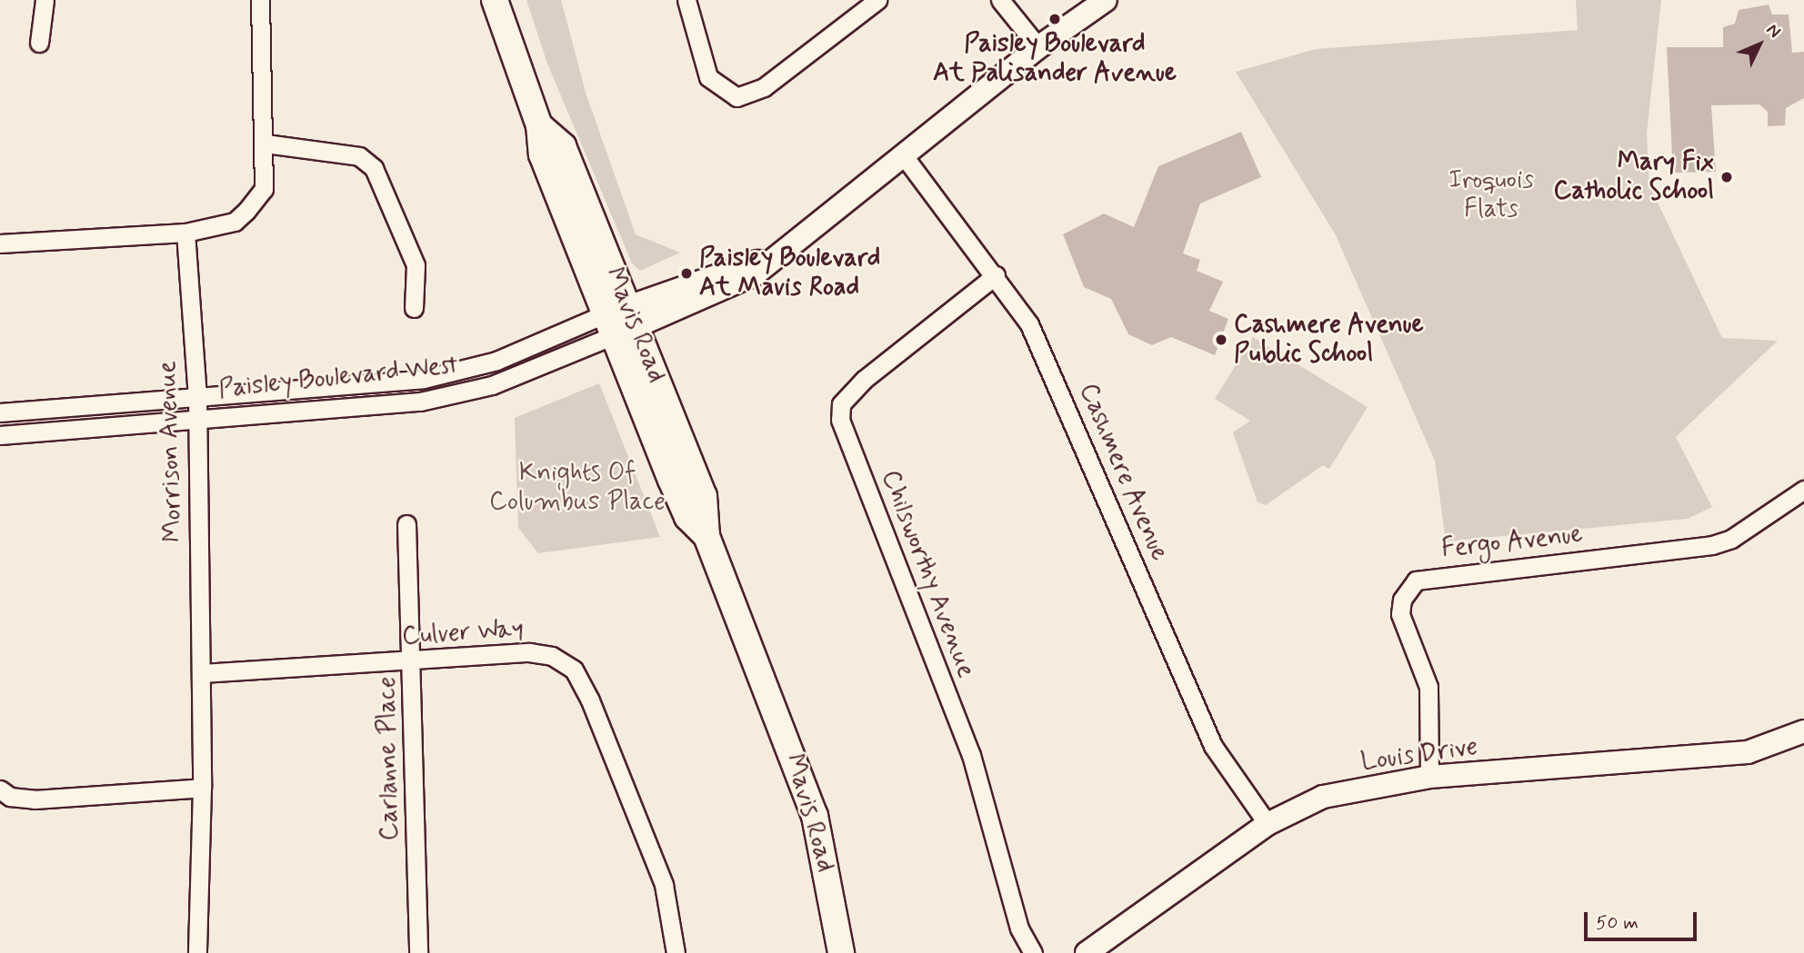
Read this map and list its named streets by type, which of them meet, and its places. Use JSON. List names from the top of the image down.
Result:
{
  "streets": {
    "main road": ["Mavis Road"],
    "street": [
      "Paisley Boulevard West",
      "Morrison Avenue",
      "Cashmere Avenue",
      "Fergo Avenue",
      "Chilsworthy Avenue",
      "Culver Way",
      "Louis Drive",
      "Carlanne Place"
    ]
  },
  "crossings": [
    ["Mavis Road", "Paisley Boulevard West"],
    ["Paisley Boulevard West", "Morrison Avenue"],
    ["Paisley Boulevard West", "Cashmere Avenue"],
    ["Morrison Avenue", "Culver Way"],
    ["Cashmere Avenue", "Chilsworthy Avenue"],
    ["Cashmere Avenue", "Louis Drive"],
    ["Fergo Avenue", "Louis Drive"],
    ["Culver Way", "Carlanne Place"]
  ],
  "parks": ["Iroquois Flats", "Knights Of Columbus Place"],
  "places": [
    "Paisley Boulevard At Palisander Avenue",
    "Mary Fix Catholic School",
    "Paisley Boulevard At Mavis Road",
    "Cashmere Avenue Public School"
  ],
  "scale_bar": "50 m",
  "north": "top right"
}
